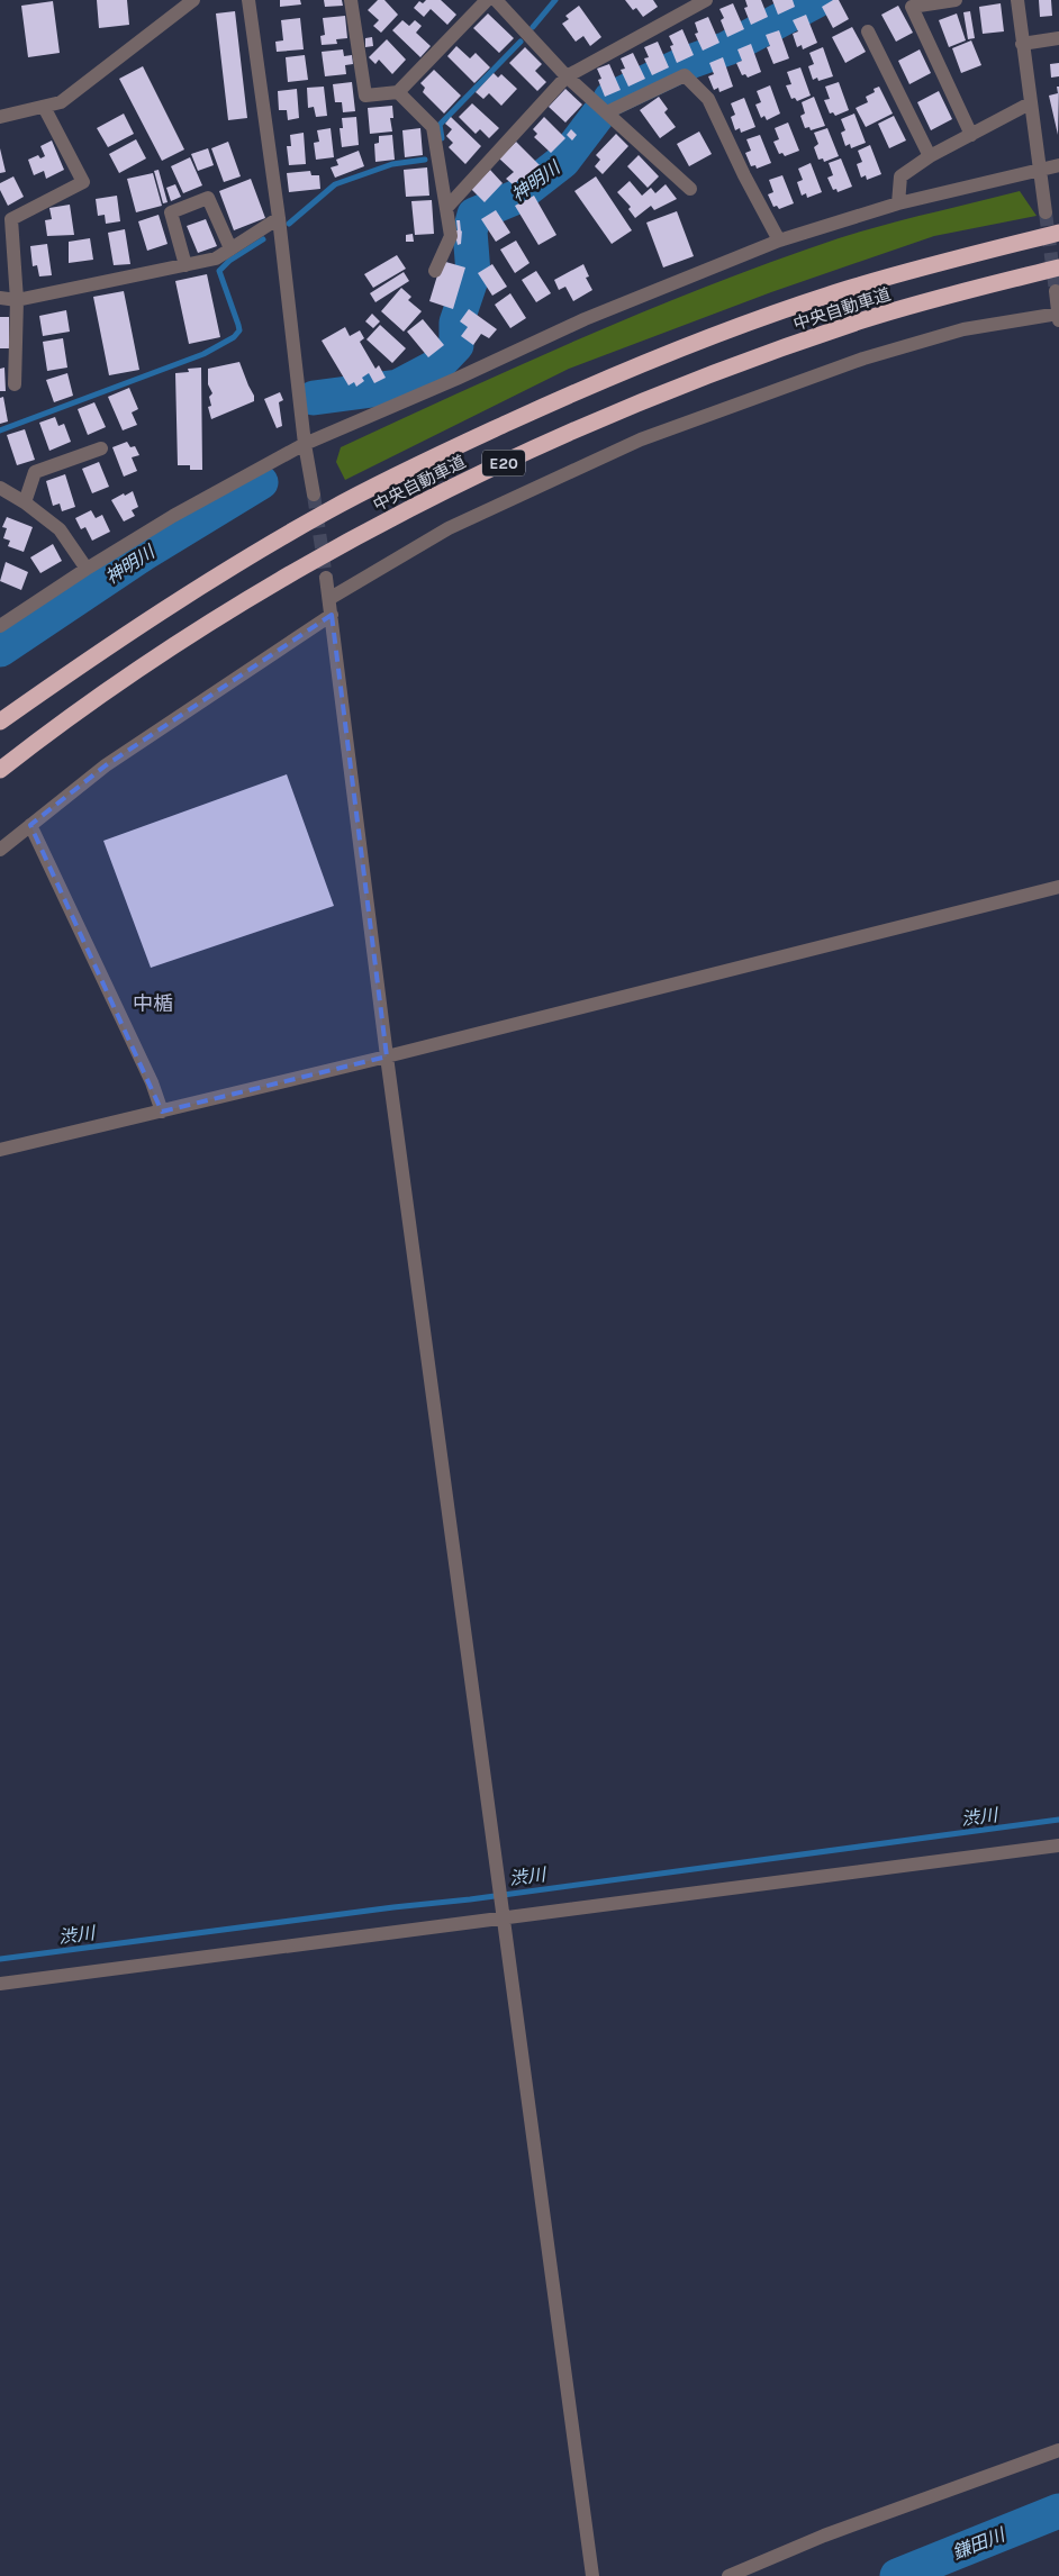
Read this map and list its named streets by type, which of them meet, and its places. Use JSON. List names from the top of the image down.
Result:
{
  "streets": {
    "highway": ["中央自動車道", "E20"]
  },
  "districts": ["中楯"],
  "water": ["神明川", "渋川", "鎌田川"]
}
